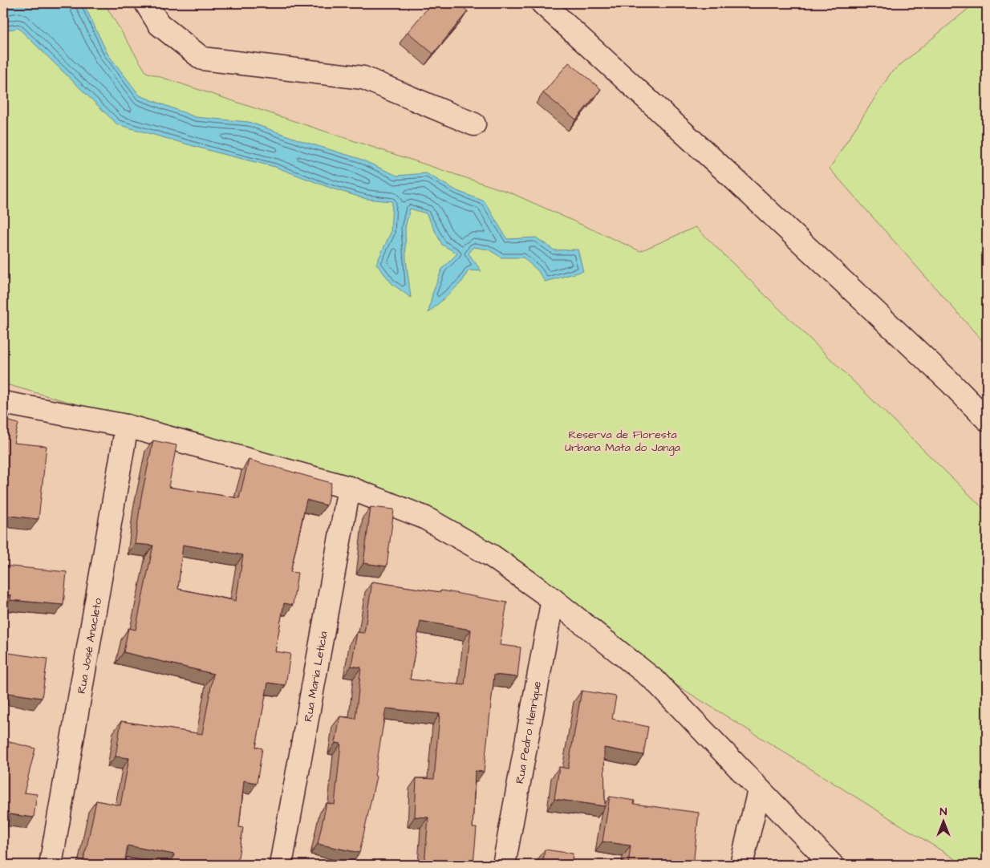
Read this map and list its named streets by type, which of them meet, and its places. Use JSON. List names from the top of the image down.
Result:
{
  "streets": {
    "street": ["Rua José Anacleto", "Rua Maria Leticia", "Rua Pedro Henrique"]
  },
  "parks": ["Reserva de Floresta Urbana Mata do Janga"],
  "north": "top"
}
